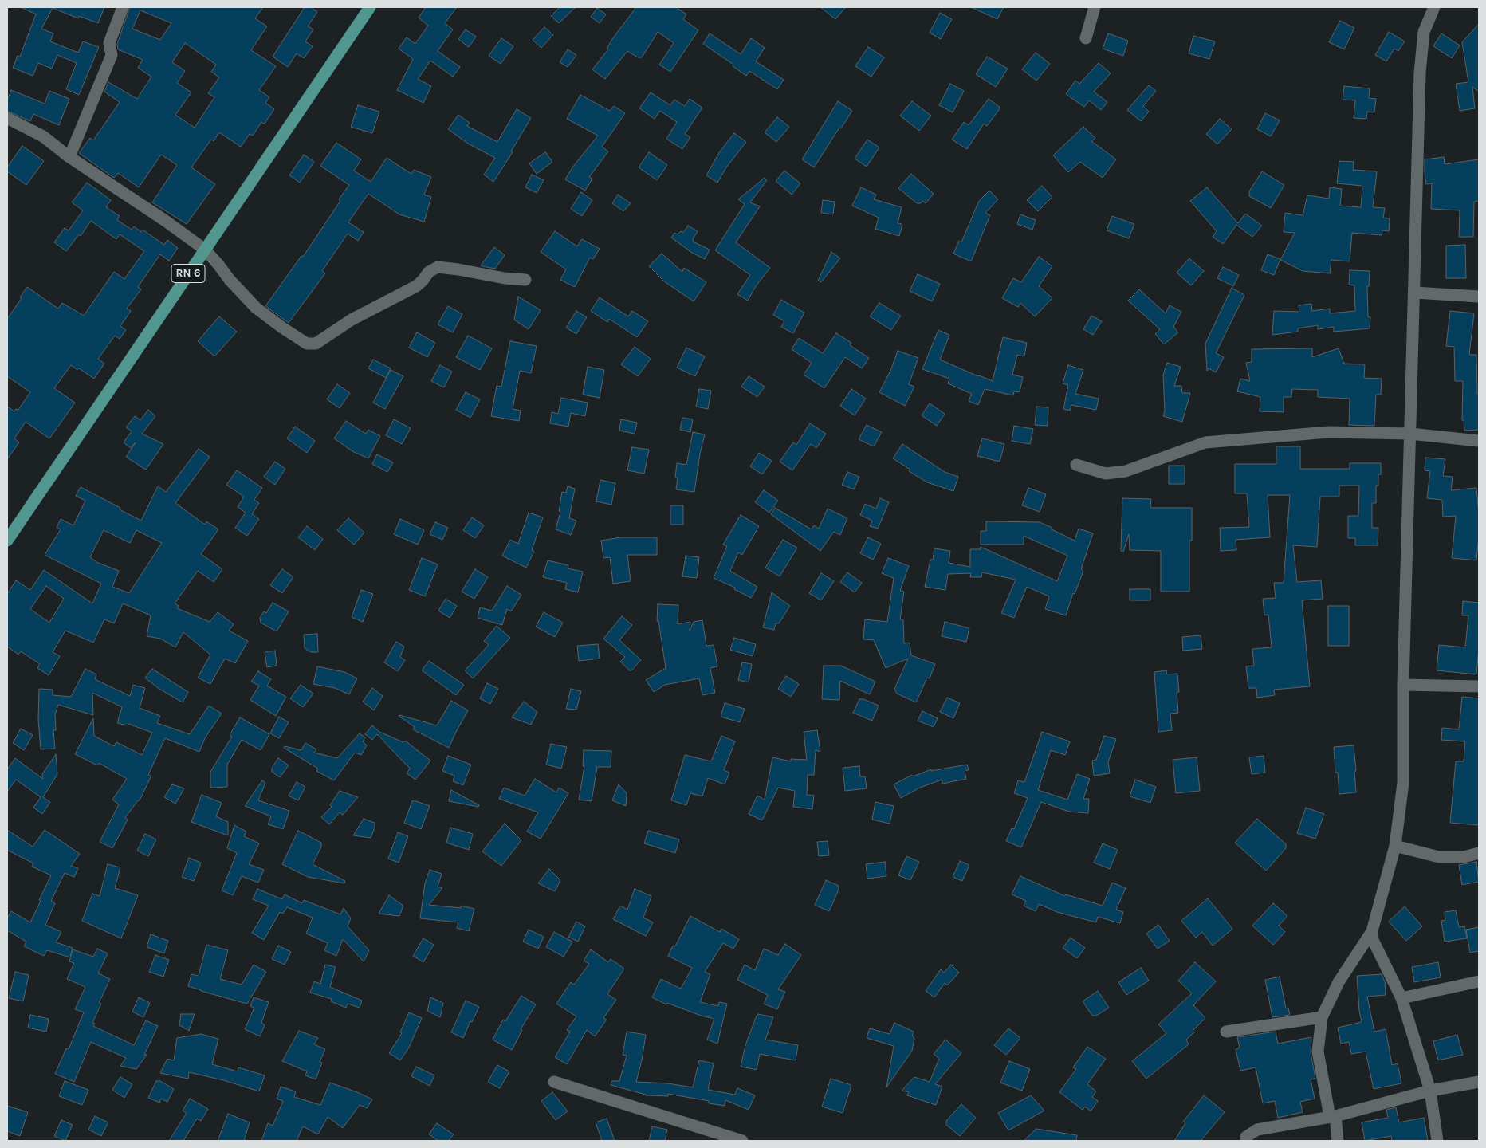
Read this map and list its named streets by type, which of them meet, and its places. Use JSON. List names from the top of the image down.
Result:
{
  "streets": {
    "main road": ["RN 6"]
  }
}
